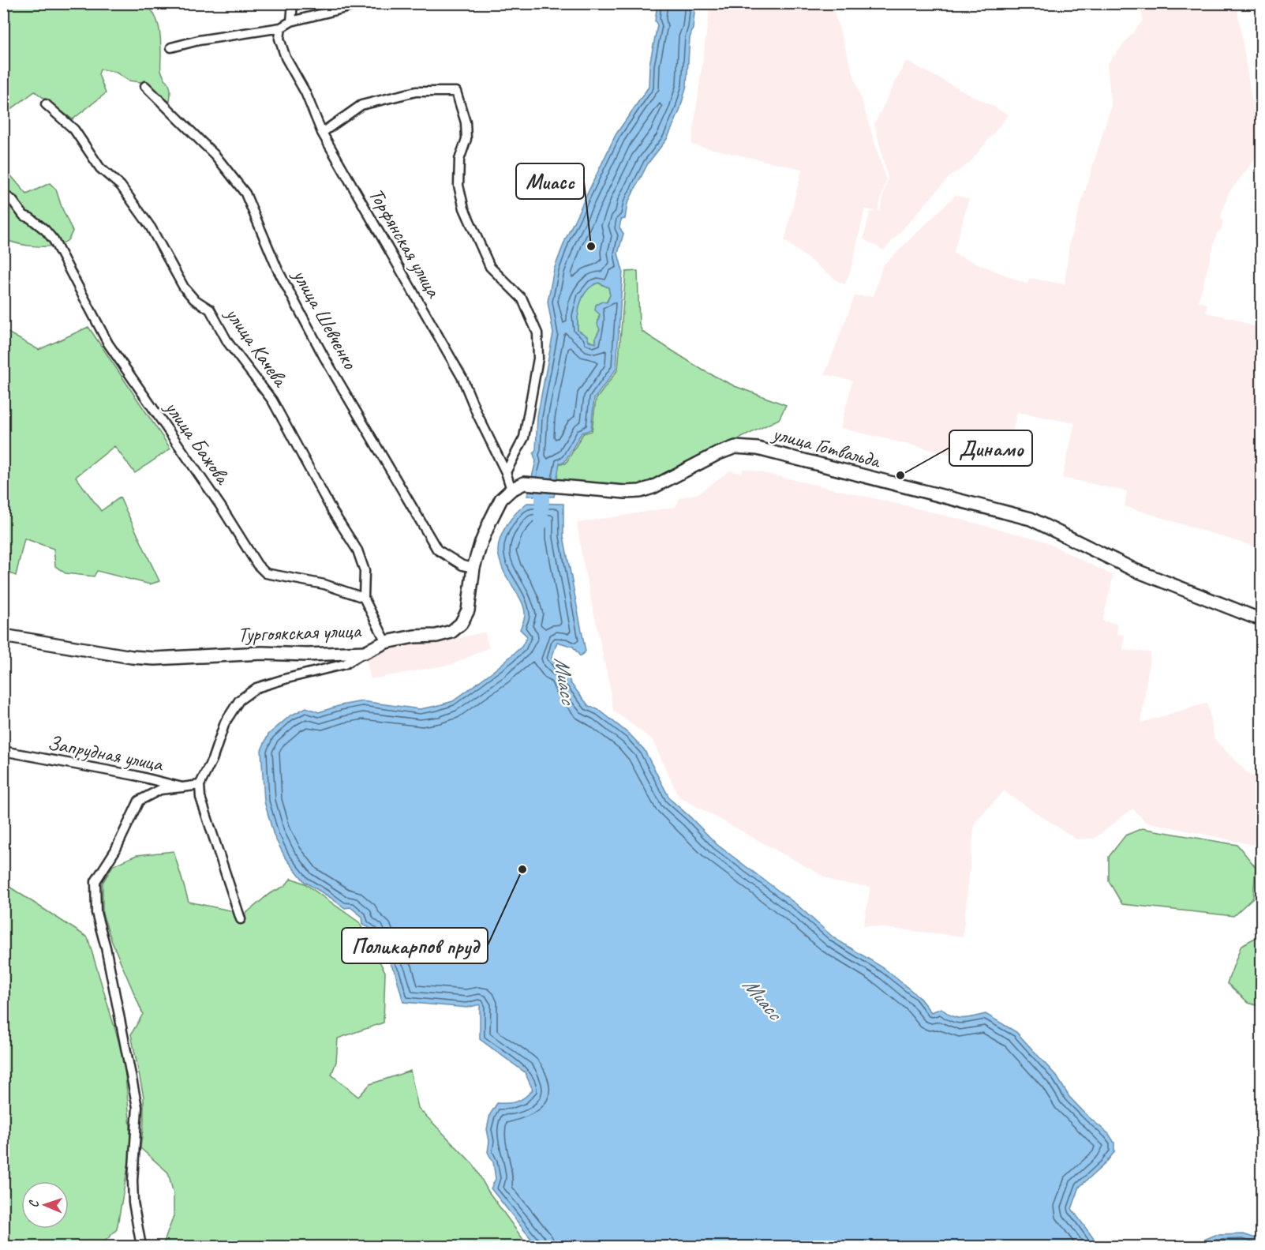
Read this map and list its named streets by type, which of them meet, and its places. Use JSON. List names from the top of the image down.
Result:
{
  "streets": {
    "main road": ["улица Готвальда", "Тургоякская улица"],
    "street": [
      "Торфянская улица",
      "улица Шевченко",
      "улица Качева",
      "улица Бажова",
      "Запрудная улица"
    ]
  },
  "crossings": [
    ["Торфянская улица", "Тургоякская улица"],
    ["улица Шевченко", "Тургоякская улица"],
    ["улица Качева", "улица Бажова"],
    ["улица Качева", "Тургоякская улица"],
    ["улица Готвальда", "Тургоякская улица"]
  ],
  "water": ["Миасс"],
  "places": ["Миасс", "Динамо", "Поликарпов пруд"],
  "north": "left"
}
